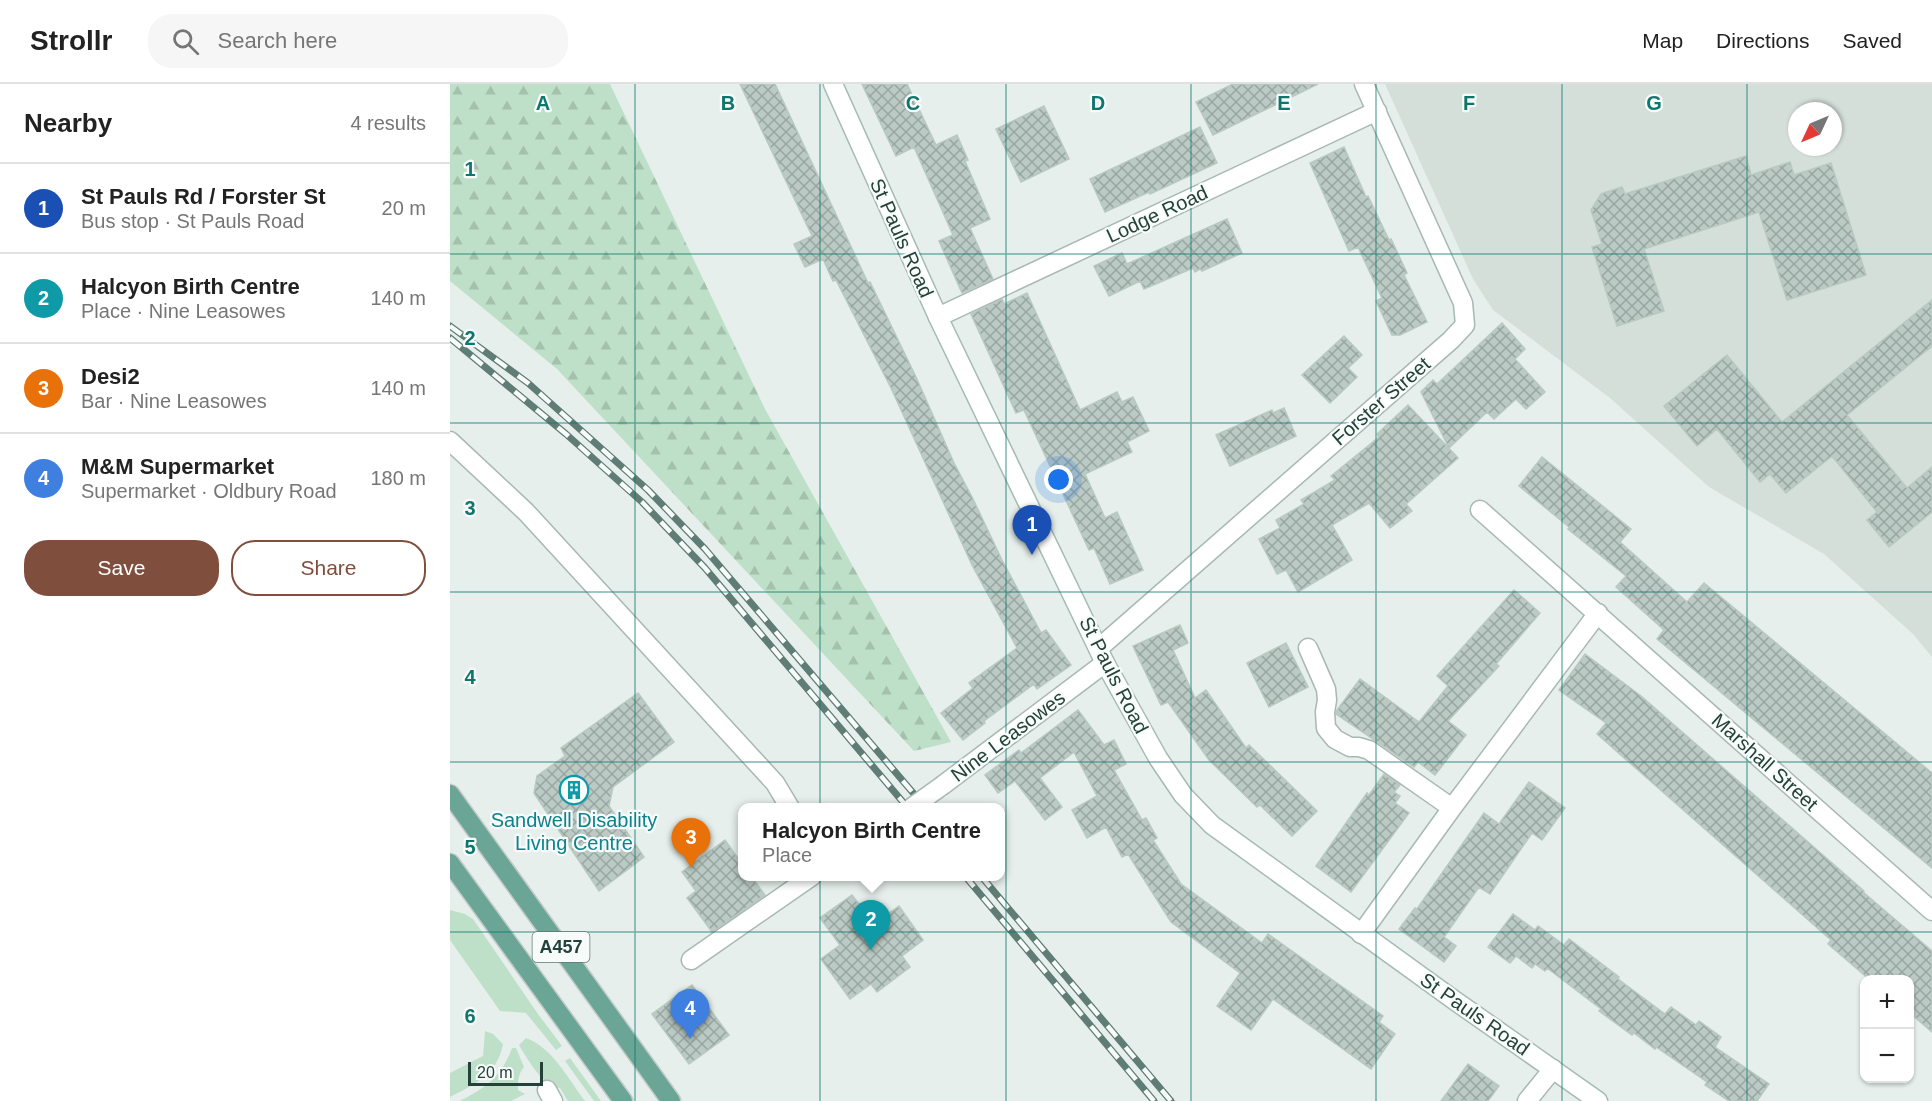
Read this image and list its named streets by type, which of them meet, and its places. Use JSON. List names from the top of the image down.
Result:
{
  "streets": {
    "main road": ["A457"],
    "street": [
      "Lodge Road",
      "St Pauls Road",
      "Forster Street",
      "Nine Leasowes",
      "Marshall Street"
    ]
  },
  "crossings": [
    ["Lodge Road", "St Pauls Road"],
    ["Lodge Road", "Forster Street"],
    ["St Pauls Road", "Forster Street"],
    ["St Pauls Road", "Nine Leasowes"],
    ["Forster Street", "Nine Leasowes"]
  ],
  "places": {
    "building": ["Sandwell Disability Living Centre"]
  },
  "scale_bar": "20 m",
  "north": "bottom left",
  "page": {
    "header": "Strollr",
    "search": "Search here",
    "nav": ["Map", "Directions", "Saved"],
    "heading": ["Nearby", "4 results"],
    "list": [
      {
        "mark": "1",
        "name": "St Pauls Rd / Forster St",
        "note": "Bus stop · St Pauls Road",
        "value": "20 m"
      },
      {
        "mark": "2",
        "name": "Halcyon Birth Centre",
        "note": "Place · Nine Leasowes",
        "value": "140 m"
      },
      {
        "mark": "3",
        "name": "Desi2",
        "note": "Bar · Nine Leasowes",
        "value": "140 m"
      },
      {
        "mark": "4",
        "name": "M&M Supermarket",
        "note": "Supermarket · Oldbury Road",
        "value": "180 m"
      }
    ],
    "pins": [
      "1",
      "3",
      "2",
      "4"
    ],
    "buttons": ["Save", "Share"],
    "popup": ["Halcyon Birth Centre", "Place"],
    "map_buttons": ["+", "−"],
    "scale": "20 m"
  },
  "grid": {
    "columns": [
      "A",
      "B",
      "C",
      "D",
      "E",
      "F",
      "G"
    ],
    "rows": [
      "1",
      "2",
      "3",
      "4",
      "5",
      "6"
    ]
  }
}
